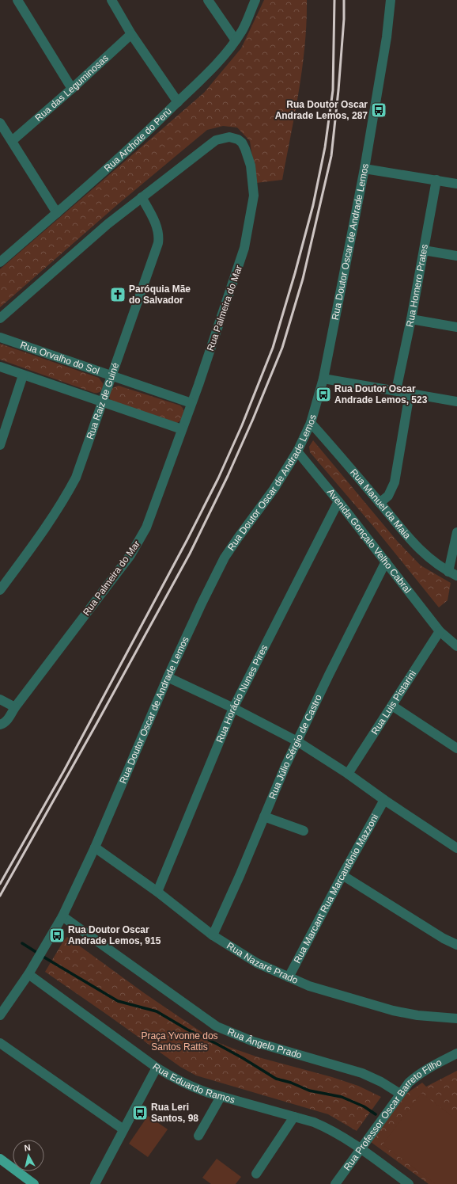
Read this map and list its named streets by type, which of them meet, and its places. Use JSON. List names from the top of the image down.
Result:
{
  "streets": {
    "street": [
      "Rua das Leguminosas",
      "Rua Archote do Perú",
      "Rua Doutor Oscar de Andrade Lemos",
      "Rua Homero Prates",
      "Rua Palmeira do Mar",
      "Rua Orvalho do Sol",
      "Rua Raiz de Guiné",
      "Rua Manuel da Maia",
      "Avenida Gonçalo Velho Cabral",
      "Rua Horácio Nunes Pires",
      "Rua Luis Pistarini",
      "Rua Júlio Sérgio de Castro",
      "Rua Marcant Rua Marcantônio Mazzoni",
      "Rua Nazaré Prado",
      "Rua Ângelo Prado",
      "Rua Eduardo Ramos",
      "Rua Professor Oscar Barreto Filho"
    ]
  },
  "crossings": [
    ["Rua Doutor Oscar de Andrade Lemos", "Rua Manuel da Maia"],
    ["Rua Doutor Oscar de Andrade Lemos", "Avenida Gonçalo Velho Cabral"],
    ["Rua Doutor Oscar de Andrade Lemos", "Rua Nazaré Prado"],
    ["Rua Doutor Oscar de Andrade Lemos", "Rua Ângelo Prado"],
    ["Rua Doutor Oscar de Andrade Lemos", "Rua Eduardo Ramos"],
    ["Rua Palmeira do Mar", "Rua Orvalho do Sol"],
    ["Rua Palmeira do Mar", "Rua Raiz de Guiné"],
    ["Rua Orvalho do Sol", "Rua Raiz de Guiné"],
    ["Avenida Gonçalo Velho Cabral", "Rua Horácio Nunes Pires"],
    ["Avenida Gonçalo Velho Cabral", "Rua Luis Pistarini"],
    ["Avenida Gonçalo Velho Cabral", "Rua Júlio Sérgio de Castro"],
    ["Rua Horácio Nunes Pires", "Rua Nazaré Prado"],
    ["Rua Júlio Sérgio de Castro", "Rua Nazaré Prado"],
    ["Rua Marcant Rua Marcantônio Mazzoni", "Rua Nazaré Prado"],
    ["Rua Ângelo Prado", "Rua Professor Oscar Barreto Filho"],
    ["Rua Eduardo Ramos", "Rua Professor Oscar Barreto Filho"]
  ],
  "parks": ["Praça Yvonne dos Santos Rattis"],
  "places": {
    "bus stop": [
      "Rua Doutor Oscar Andrade Lemos, 287",
      "Rua Doutor Oscar Andrade Lemos, 523",
      "Rua Doutor Oscar Andrade Lemos, 915",
      "Rua Leri Santos, 98"
    ],
    "church": ["Paróquia Mãe do Salvador"]
  },
  "north": "top"
}
